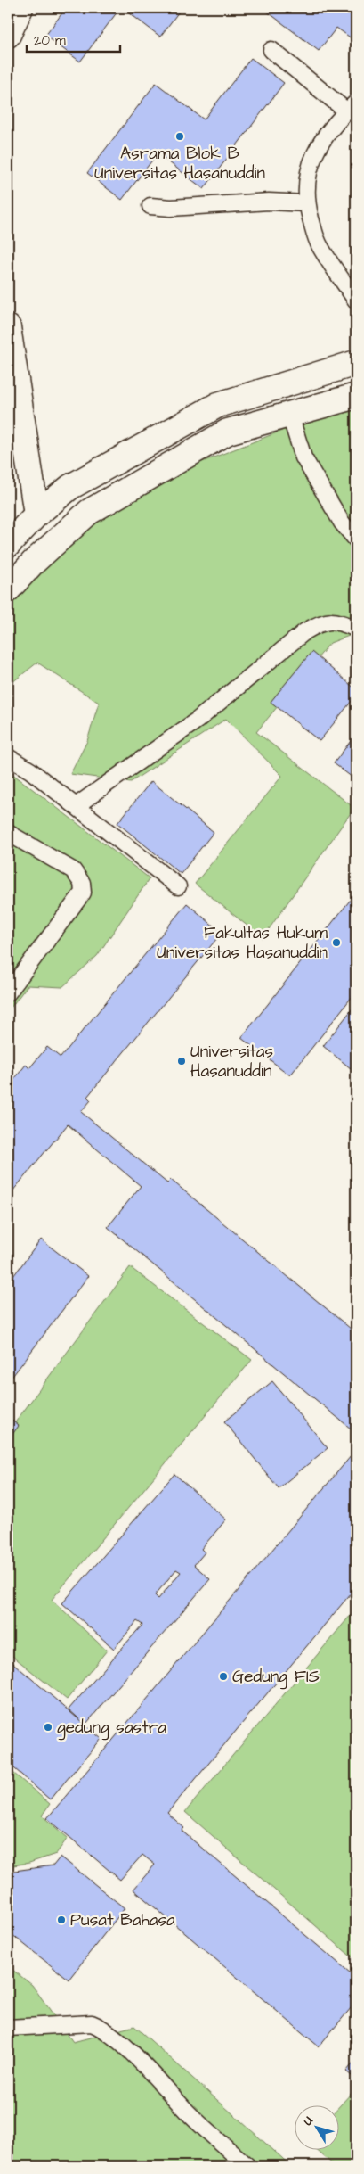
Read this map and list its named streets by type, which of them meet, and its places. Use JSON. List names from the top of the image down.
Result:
{
  "places": [
    "Asrama Blok B Universitas Hasanuddin",
    "Fakultas Hukum Universitas Hasanuddin",
    "Universitas Hasanuddin",
    "Gedung FIS",
    "gedung sastra",
    "Pusat Bahasa"
  ],
  "scale_bar": "20 m",
  "north": "top left"
}
